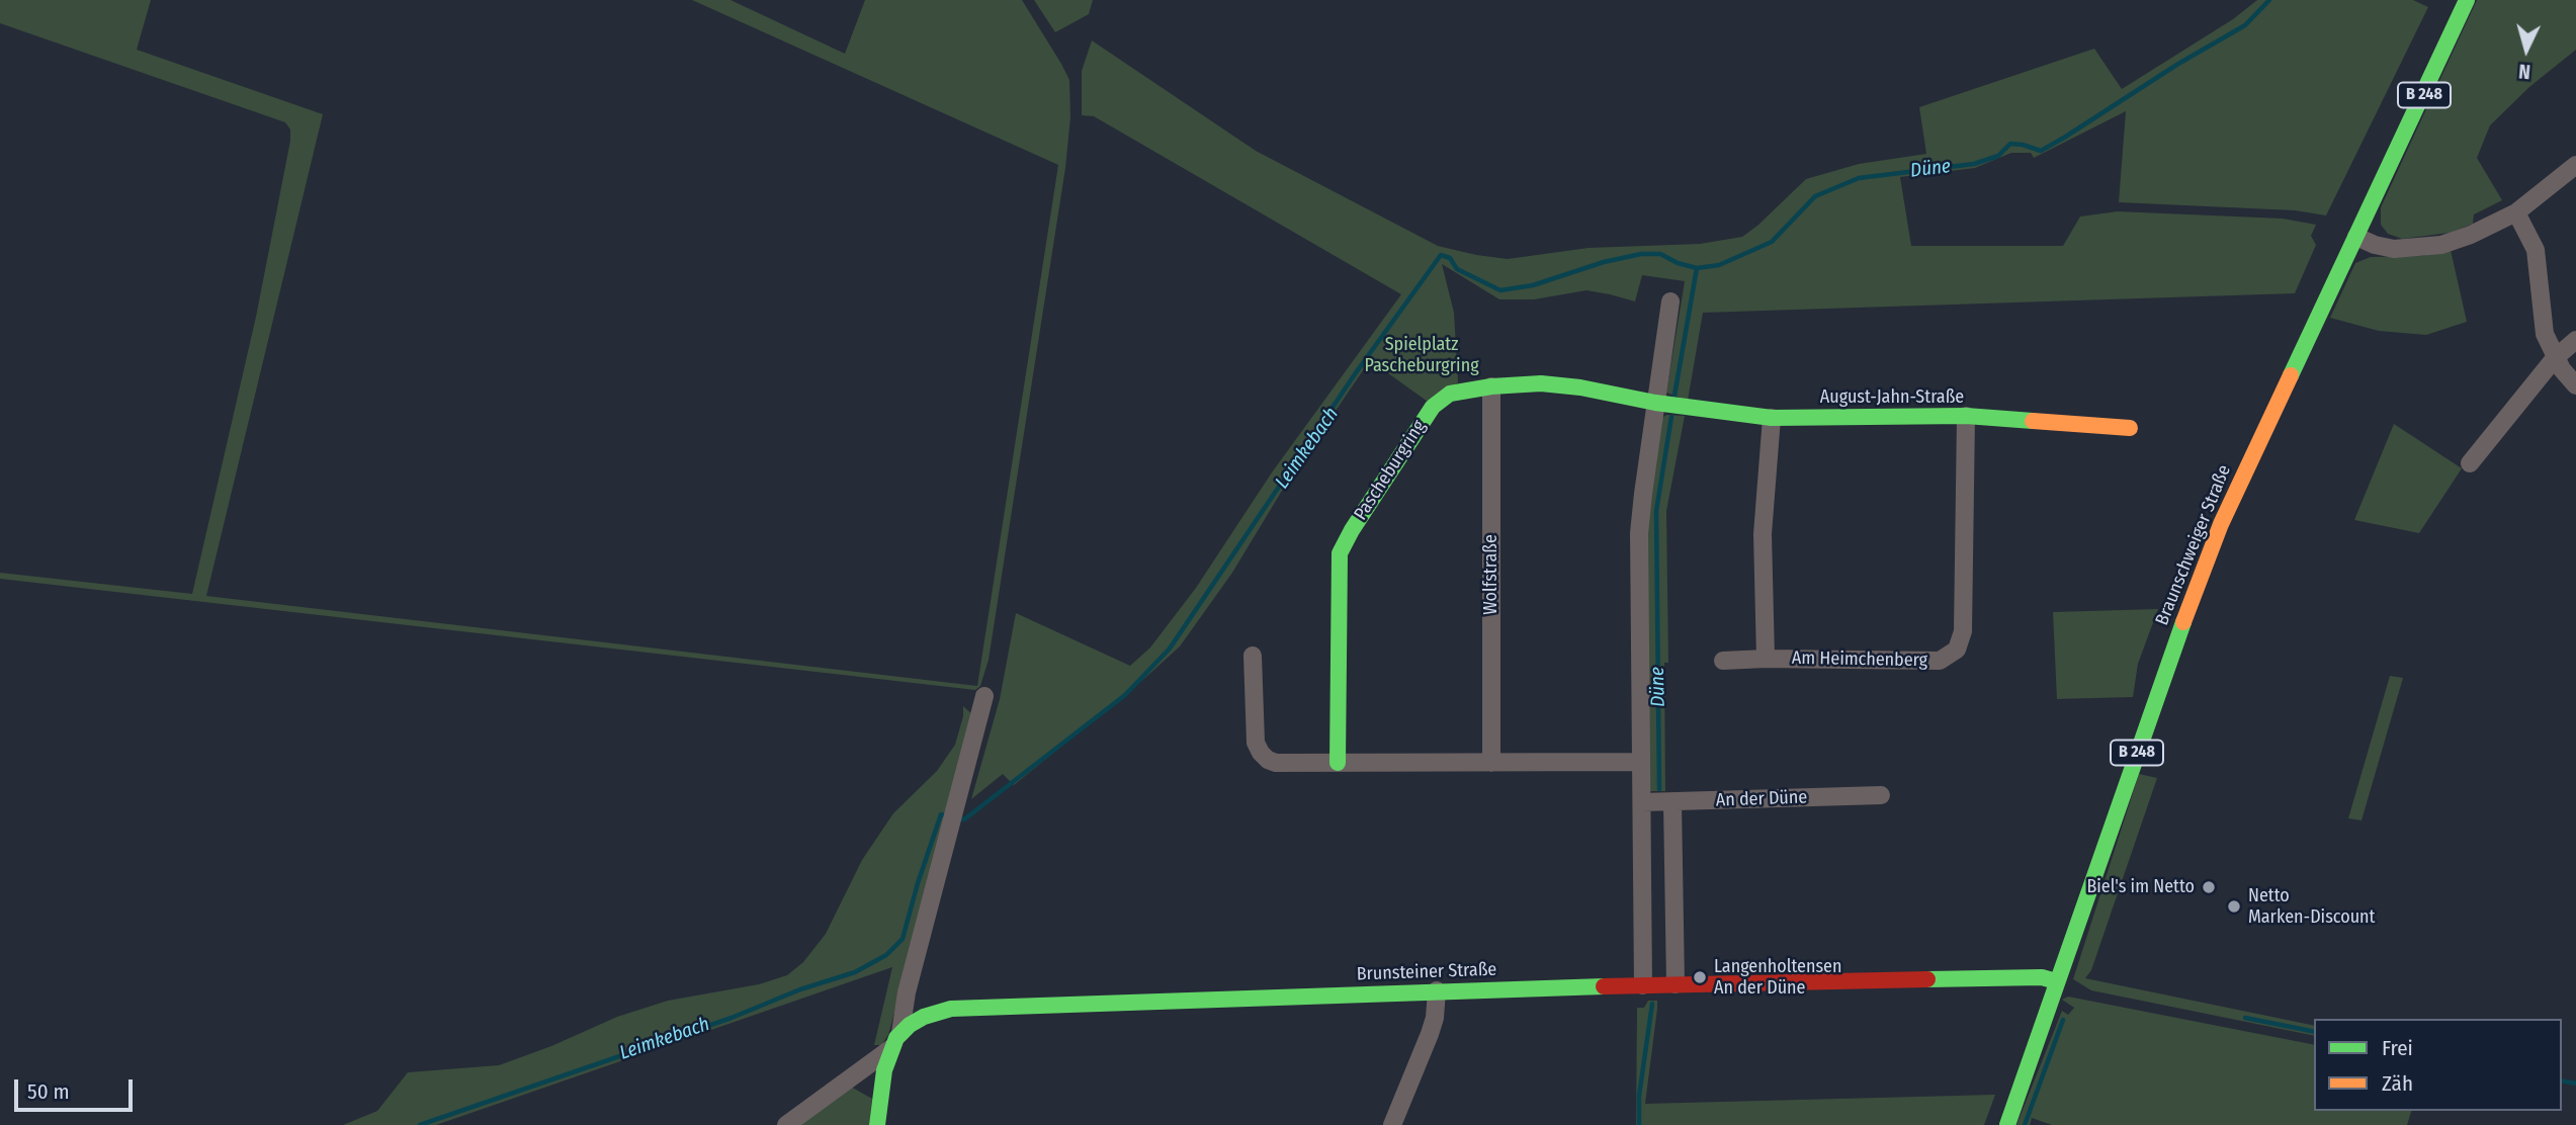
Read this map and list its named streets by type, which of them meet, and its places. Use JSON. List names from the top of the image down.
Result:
{
  "streets": {
    "street": [
      "B 248",
      "August-Jahn-Straße",
      "Pascheburgring",
      "Braunschweiger Straße",
      "Wolfstraße",
      "Am Heimchenberg",
      "An der Düne",
      "Brunsteiner Straße"
    ]
  },
  "crossings": [
    ["August-Jahn-Straße", "Pascheburgring"],
    ["August-Jahn-Straße", "Am Heimchenberg"],
    ["Pascheburgring", "Wolfstraße"],
    ["Braunschweiger Straße", "Brunsteiner Straße"]
  ],
  "water": ["Düne", "Leimkebach"],
  "parks": ["Spielplatz Pascheburgring"],
  "places": ["Biel's im Netto", "Netto Marken-Discount", "Langenholtensen An der Düne"],
  "legend": ["Frei", "Zäh"],
  "scale_bar": "50 m",
  "north": "bottom"
}
